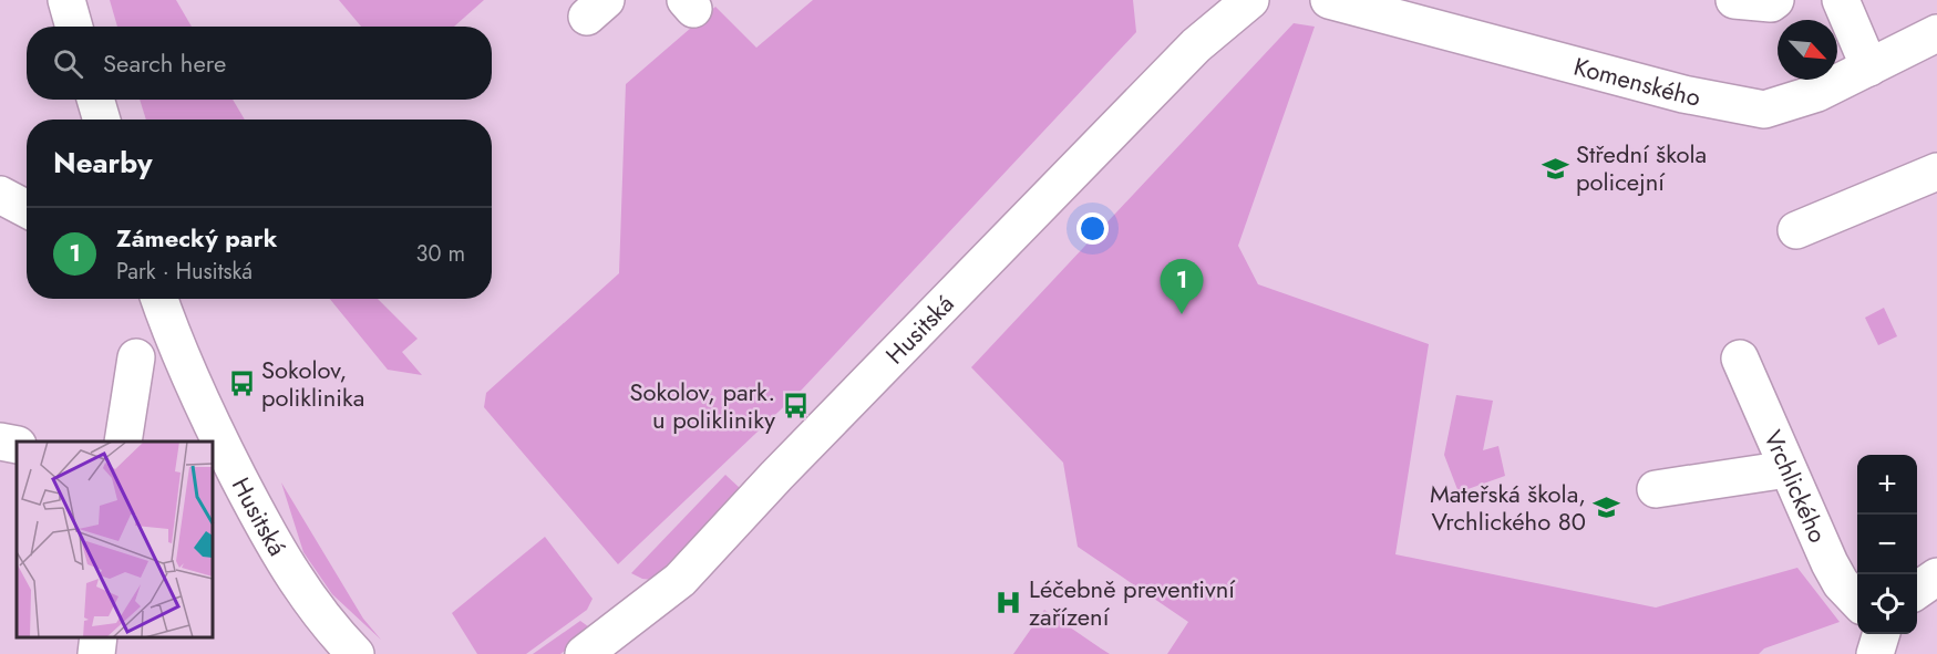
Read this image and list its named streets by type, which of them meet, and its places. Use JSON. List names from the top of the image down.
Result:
{
  "streets": {
    "street": ["Komenského", "Husitská", "Vrchlického"]
  },
  "places": {
    "school or university": ["Střední škola policejní", "Mateřská škola, Vrchlického 80"],
    "bus stop": ["Sokolov, poliklinika", "Sokolov, park. u polikliniky"],
    "hospital": ["Léčebně preventivní zařízení"]
  },
  "north": "bottom right",
  "page": {
    "search": "Search here",
    "heading": "Nearby",
    "list": [
      {
        "mark": "1",
        "name": "Zámecký park",
        "note": "Park · Husitská",
        "value": "30 m"
      }
    ],
    "pins": "1",
    "map_buttons": ["+", "−"]
  }
}
